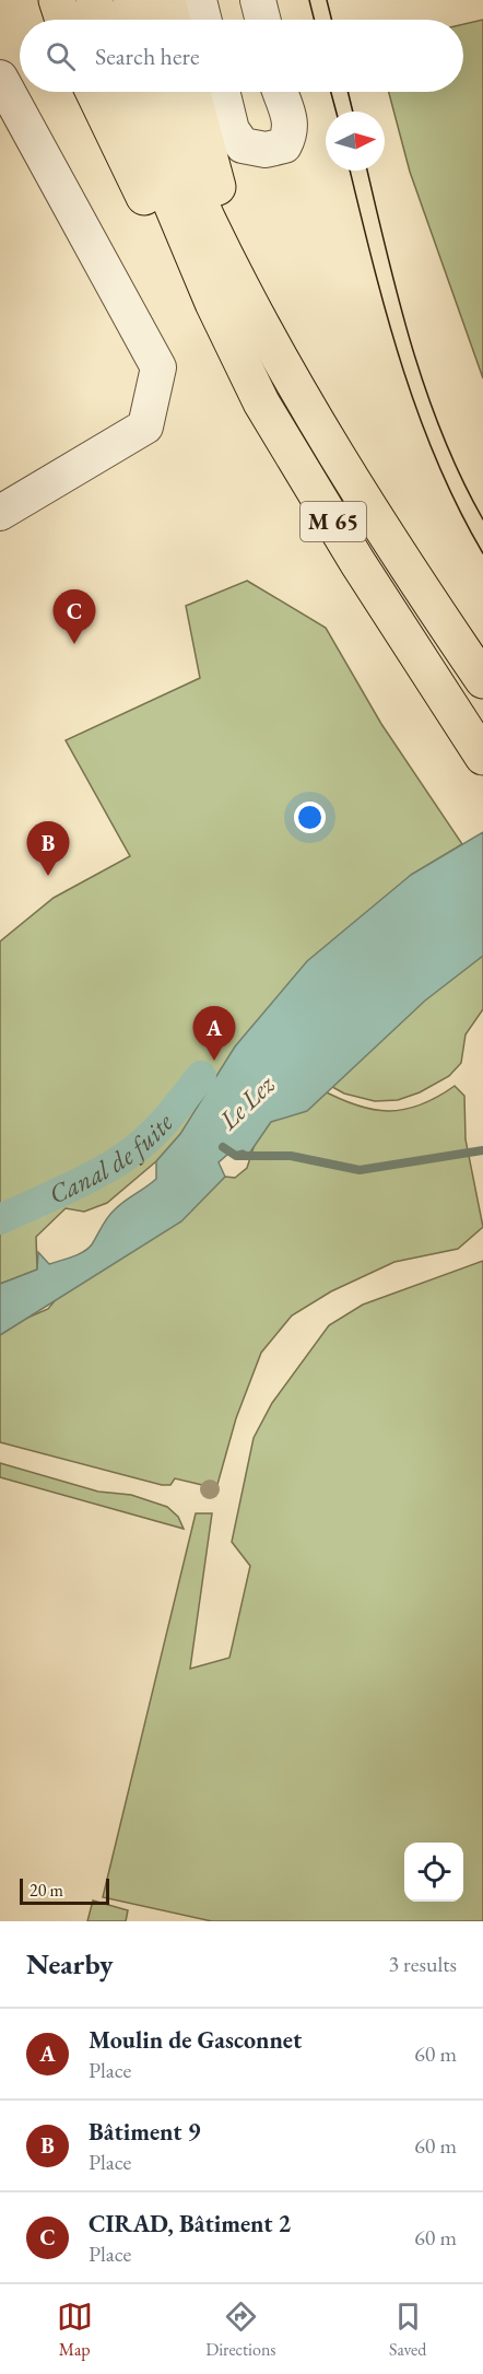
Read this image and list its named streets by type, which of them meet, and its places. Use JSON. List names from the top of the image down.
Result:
{
  "streets": {
    "main road": ["M 65"]
  },
  "water": ["Le Lez", "Canal de fuite"],
  "scale_bar": "20 m",
  "north": "right",
  "page": {
    "search": "Search here",
    "pins": ["C", "B", "A"],
    "scale": "20 m",
    "heading": ["Nearby", "3 results"],
    "list": [
      {
        "mark": "A",
        "name": "Moulin de Gasconnet",
        "note": "Place",
        "value": "60 m"
      },
      {
        "mark": "B",
        "name": "Bâtiment 9",
        "note": "Place",
        "value": "60 m"
      },
      {
        "mark": "C",
        "name": "CIRAD, Bâtiment 2",
        "note": "Place",
        "value": "60 m"
      }
    ],
    "nav": ["Map", "Directions", "Saved"]
  }
}
